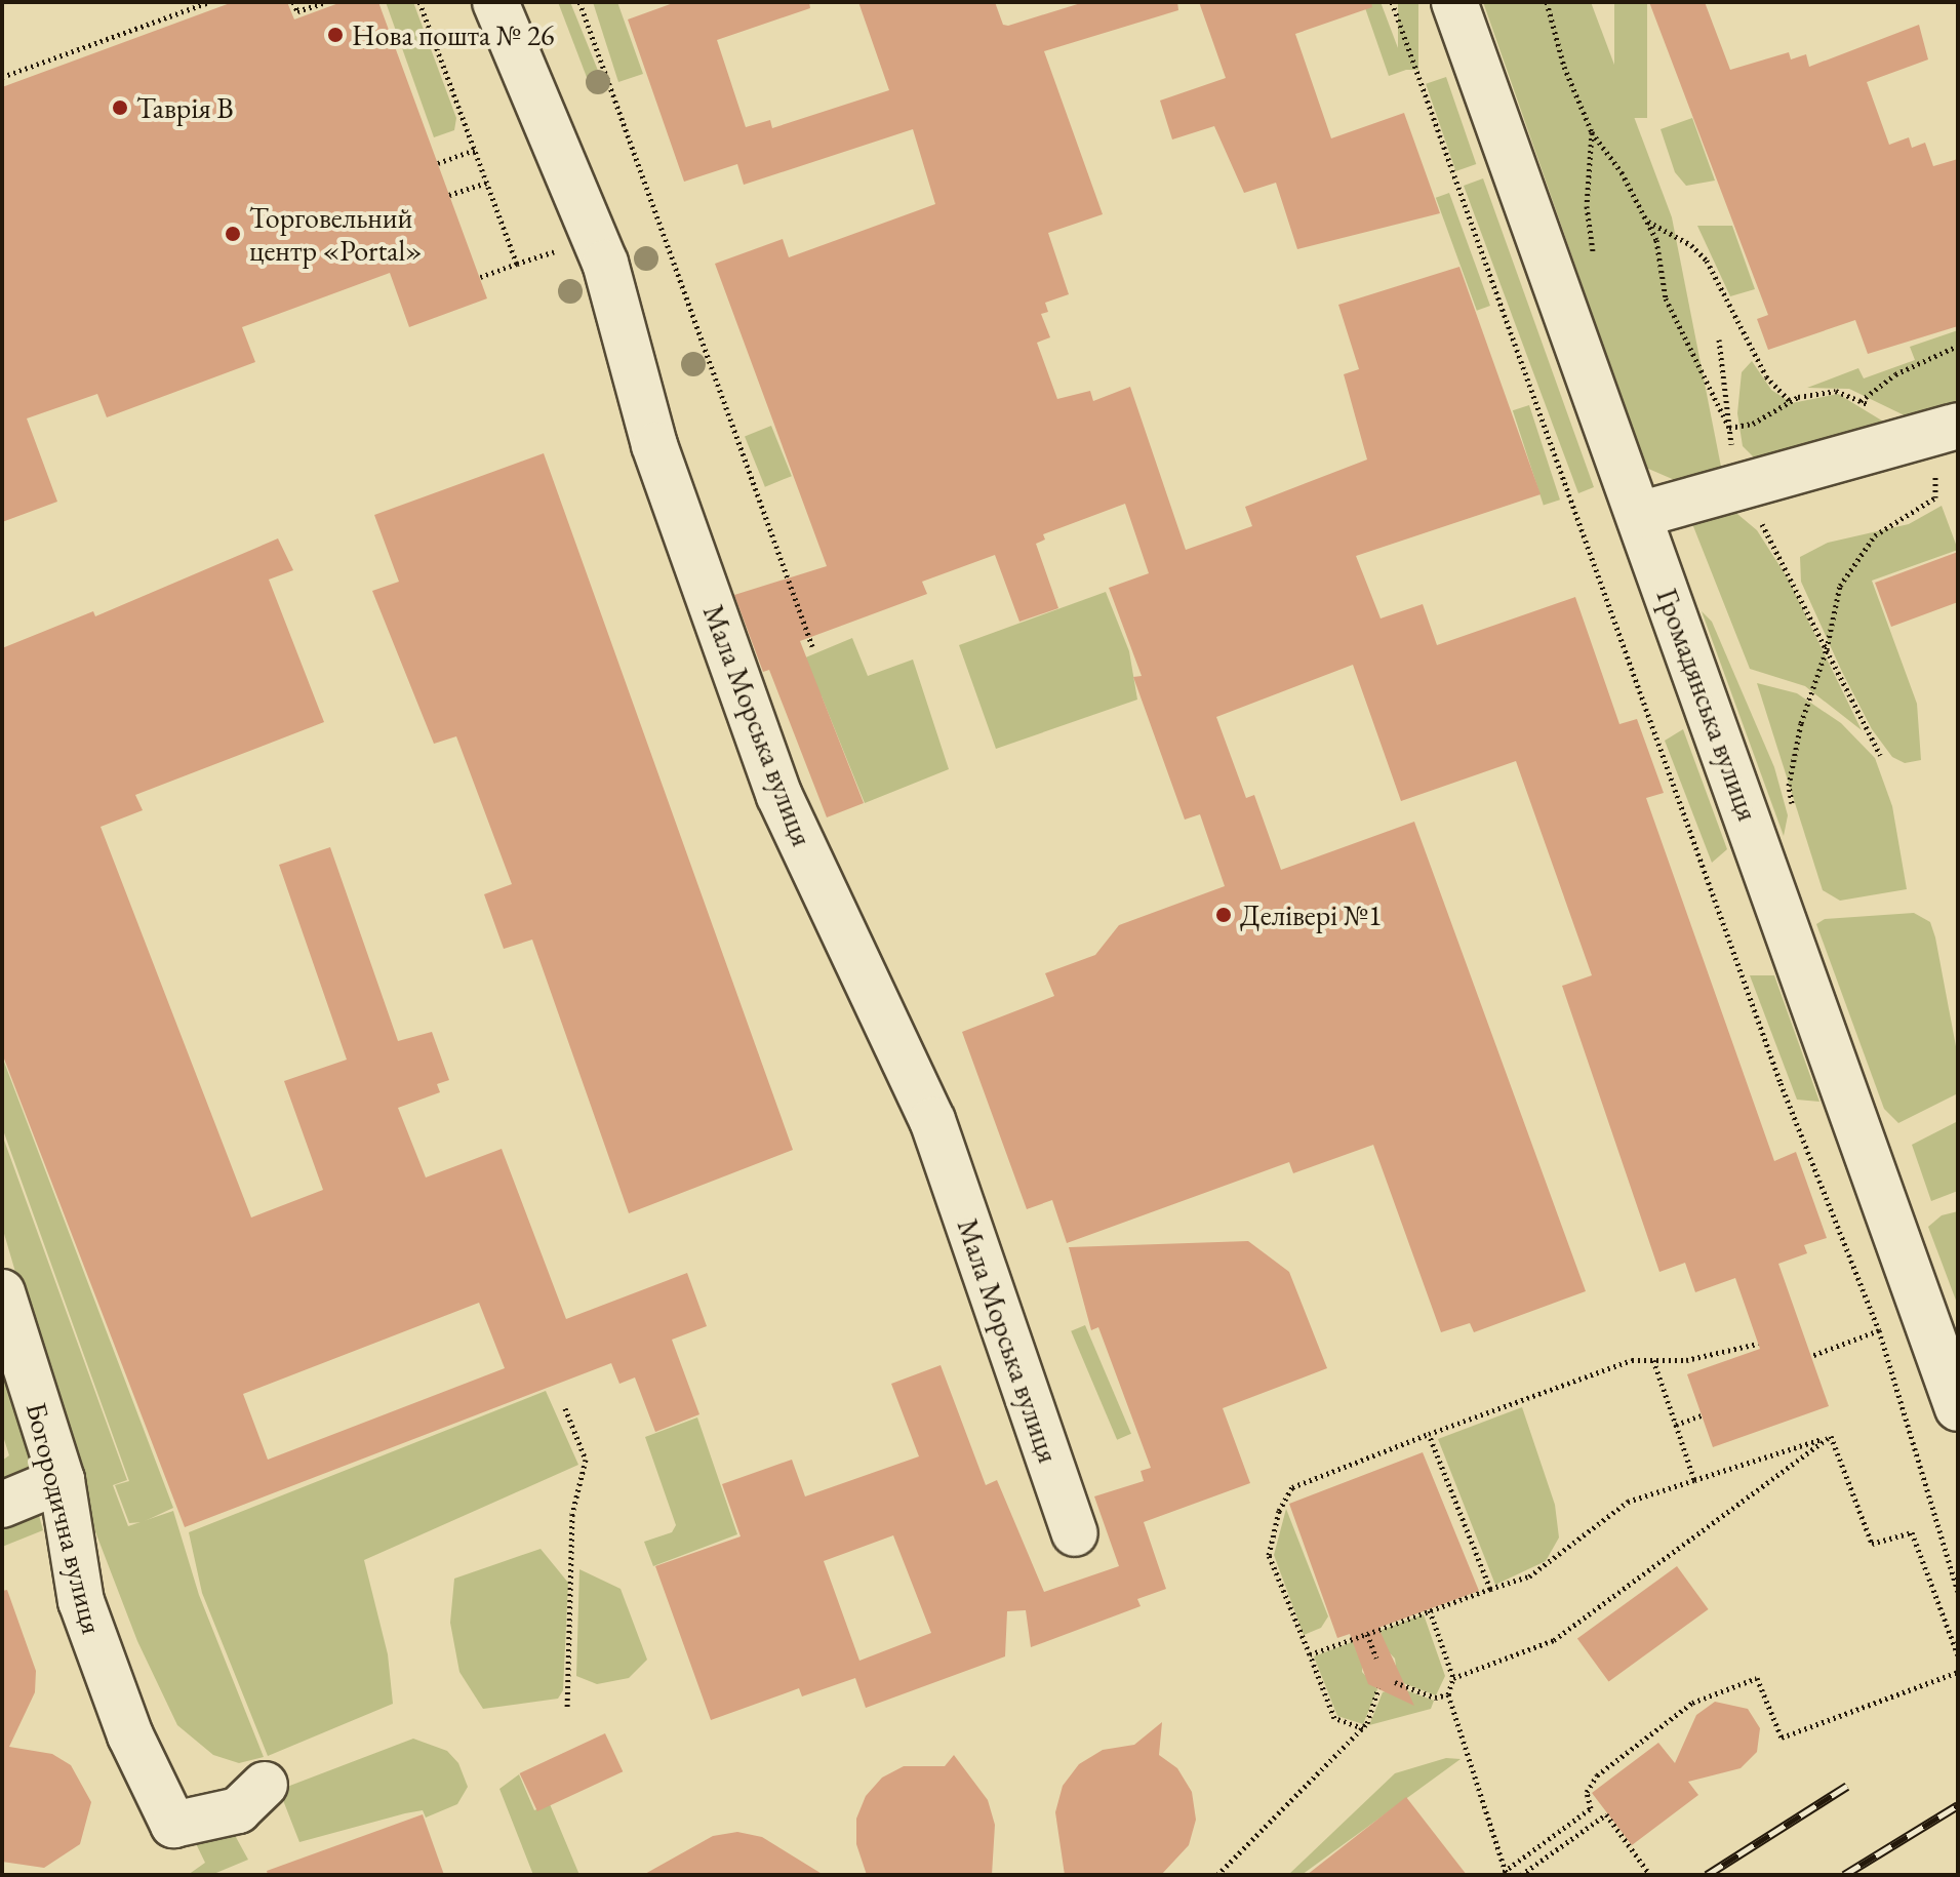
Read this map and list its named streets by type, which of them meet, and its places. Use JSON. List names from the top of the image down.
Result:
{
  "streets": {
    "street": ["Громадянська вулиця", "Мала Морська вулиця", "Богородична вулиця"]
  },
  "places": [
    "Нова пошта № 26",
    "Таврія В",
    "Торговельний центр «Portal»",
    "Делівері №1"
  ]
}
